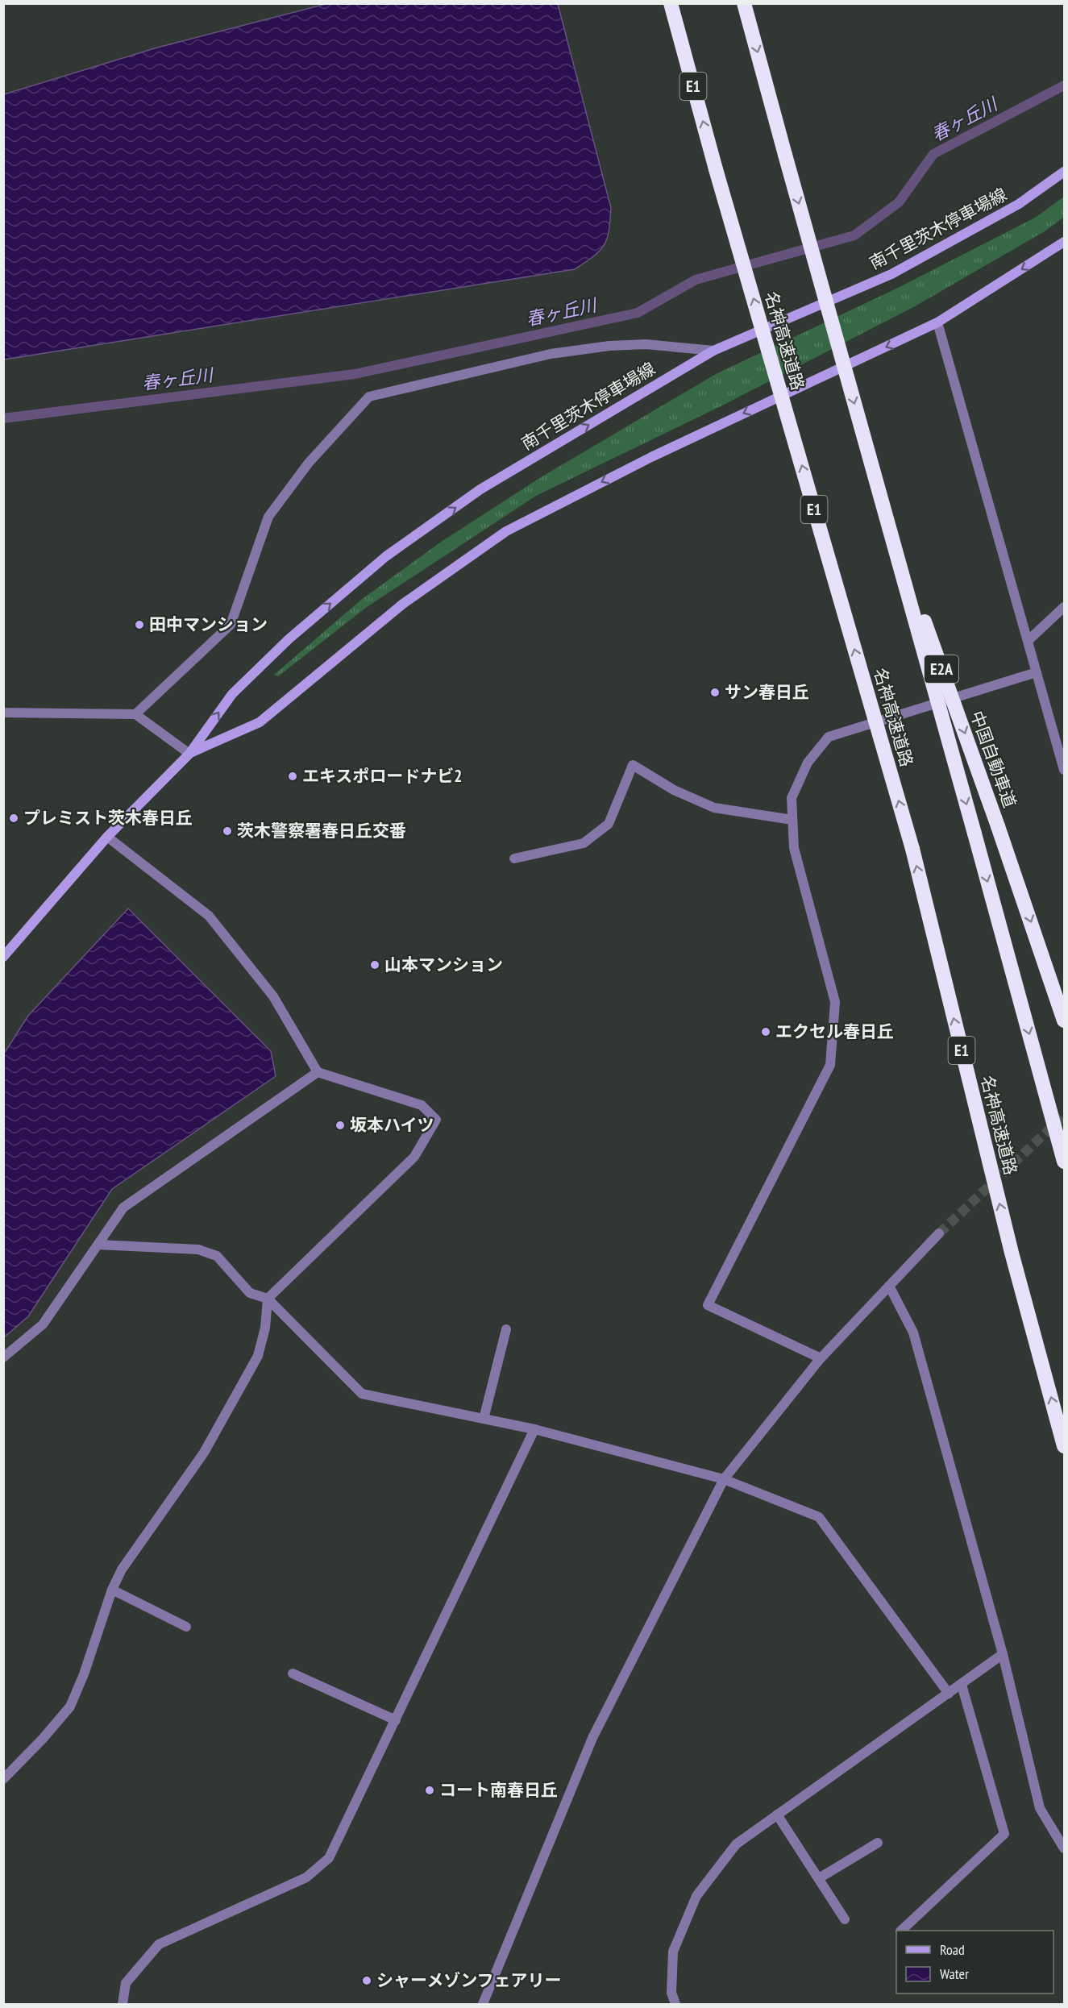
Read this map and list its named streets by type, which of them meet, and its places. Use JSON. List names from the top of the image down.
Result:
{
  "streets": {
    "highway": [
      "E1",
      "名神高速道路",
      "E2A",
      "中国自動車道"
    ],
    "main road": ["南千里茨木停車場線"]
  },
  "water": ["春ヶ丘川"],
  "places": [
    "田中マンション",
    "サン春日丘",
    "エキスポロードナビ2",
    "プレミスト茨木春日丘",
    "茨木警察署春日丘交番",
    "山本マンション",
    "エクセル春日丘",
    "坂本ハイツ",
    "コート南春日丘",
    "シャーメゾンフェアリー"
  ],
  "legend": ["Road", "Water"]
}
